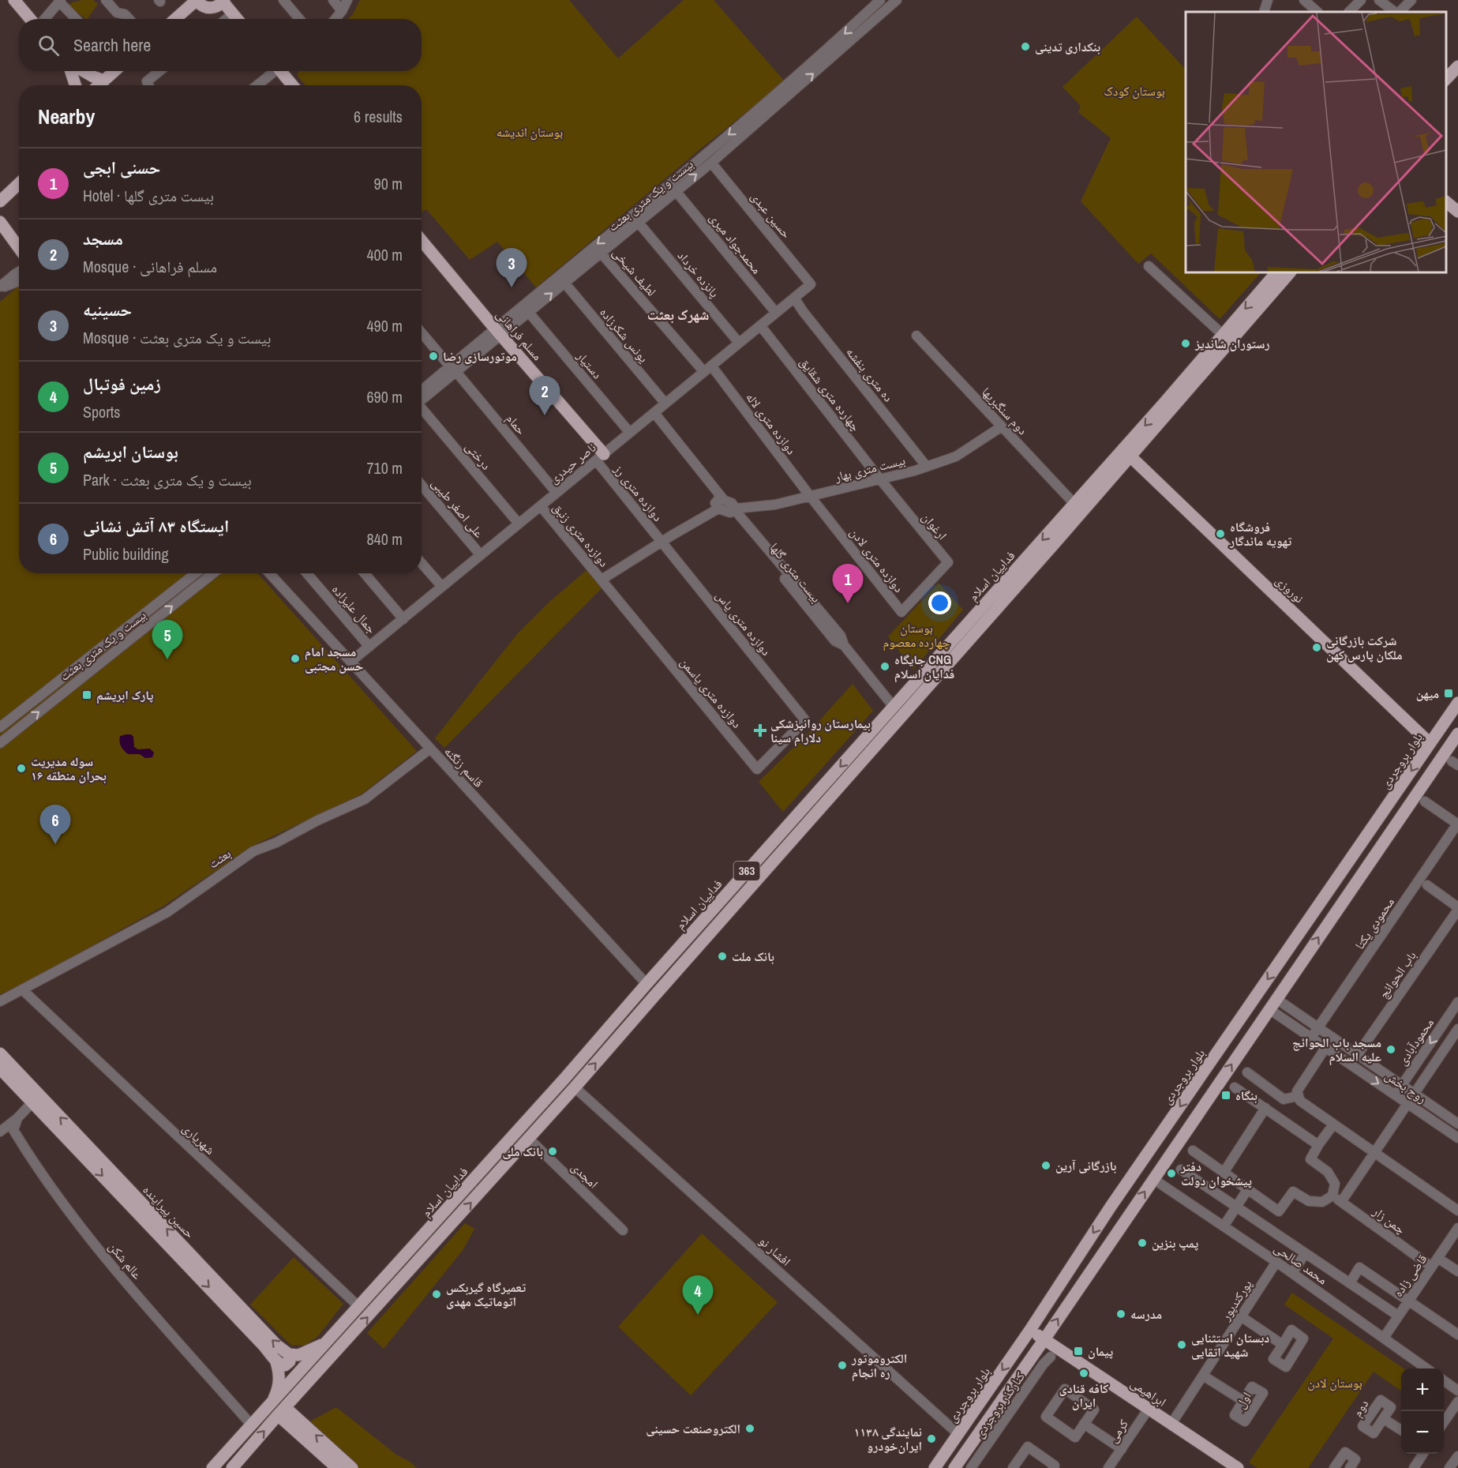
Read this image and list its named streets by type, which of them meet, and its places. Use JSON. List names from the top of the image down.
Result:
{
  "streets": {
    "main road": [
      "مسلم فراهانی",
      "فداییان اسلام",
      "نوروزی",
      "بلوار بروجردی",
      "363",
      "حسین پیراینده",
      "ابراهیمی"
    ],
    "street": [
      "بیست و یک متری بعثت",
      "حسین عبدی",
      "محمدجواد میری",
      "لطیف شیخی",
      "پانزده خرداد",
      "یونس شکرزاده",
      "دستیار",
      "ده متری بنفشه",
      "چهارده متری شقایق",
      "دوم سنگبریها",
      "دوازده متری لاله",
      "حمام",
      "درختی",
      "ناصر حیدری",
      "بیست متری بهار",
      "دوازده متری رز",
      "علی اصغر طیبی",
      "ارغوان",
      "دوازده متری زنبق",
      "دوازده متری لادن",
      "بیست متری گلها",
      "جمال علیزاده",
      "دوازده متری یاس",
      "دوازده متری یاسمن",
      "قاسم زنگنه",
      "بعثت",
      "محمودی یکتا",
      "باب الحوائج",
      "محمودآبادی",
      "روح بخش",
      "شهریاری",
      "امجدی",
      "چمن زار",
      "افشار نو",
      "عالم شکن",
      "محمد صالحی",
      "قاضی زاده",
      "پورکندپور",
      "اول",
      "کنارگذر بروجردی",
      "دوم",
      "کرمی"
    ]
  },
  "crossings": [
    ["بیست و یک متری بعثت", "حسین عبدی"],
    ["بیست و یک متری بعثت", "محمدجواد میری"],
    ["بیست و یک متری بعثت", "لطیف شیخی"],
    ["بیست و یک متری بعثت", "پانزده خرداد"],
    ["بیست و یک متری بعثت", "مسلم فراهانی"],
    ["بیست و یک متری بعثت", "یونس شکرزاده"],
    ["بیست و یک متری بعثت", "دستیار"],
    ["بیست و یک متری بعثت", "حمام"],
    ["حسین عبدی", "ناصر حیدری"],
    ["محمدجواد میری", "ناصر حیدری"],
    ["لطیف شیخی", "دوازده متری لاله"],
    ["لطیف شیخی", "ناصر حیدری"],
    ["پانزده خرداد", "ناصر حیدری"],
    ["مسلم فراهانی", "ناصر حیدری"],
    ["مسلم فراهانی", "دوازده متری رز"],
    ["یونس شکرزاده", "ناصر حیدری"],
    ["دستیار", "ناصر حیدری"],
    ["ده متری بنفشه", "ناصر حیدری"],
    ["ده متری بنفشه", "بیست متری بهار"],
    ["چهارده متری شقایق", "ناصر حیدری"],
    ["چهارده متری شقایق", "بیست متری بهار"],
    ["چهارده متری شقایق", "ارغوان"],
    ["دوم سنگبریها", "بیست متری بهار"],
    ["دوم سنگبریها", "فداییان اسلام"],
    ["دوازده متری لاله", "ناصر حیدری"],
    ["دوازده متری لاله", "بیست متری بهار"],
    ["دوازده متری لاله", "دوازده متری لادن"],
    ["حمام", "ناصر حیدری"],
    ["درختی", "ناصر حیدری"],
    ["ناصر حیدری", "دوازده متری رز"],
    ["ناصر حیدری", "علی اصغر طیبی"],
    ["ناصر حیدری", "دوازده متری زنبق"],
    ["ناصر حیدری", "جمال علیزاده"],
    ["ناصر حیدری", "قاسم زنگنه"],
    ["بیست متری بهار", "ارغوان"],
    ["بیست متری بهار", "دوازده متری لادن"],
    ["بیست متری بهار", "بیست متری گلها"],
    ["دوازده متری رز", "دوازده متری یاس"],
    ["ارغوان", "دوازده متری لادن"],
    ["دوازده متری زنبق", "دوازده متری یاسمن"],
    ["بیست متری گلها", "فداییان اسلام"],
    ["فداییان اسلام", "نوروزی"],
    ["فداییان اسلام", "قاسم زنگنه"],
    ["فداییان اسلام", "شهریاری"],
    ["فداییان اسلام", "امجدی"],
    ["فداییان اسلام", "افشار نو"],
    ["فداییان اسلام", "عالم شکن"],
    ["نوروزی", "بلوار بروجردی"],
    ["دوازده متری یاس", "دوازده متری یاسمن"],
    ["بلوار بروجردی", "افشار نو"],
    ["بلوار بروجردی", "ابراهیمی"],
    ["قاسم زنگنه", "بعثت"],
    ["بعثت", "شهریاری"],
    ["محمودی یکتا", "روح بخش"],
    ["باب الحوائج", "روح بخش"],
    ["محمودآبادی", "روح بخش"],
    ["چمن زار", "قاضی زاده"],
    ["محمد صالحی", "قاضی زاده"],
    ["محمد صالحی", "پورکندپور"],
    ["پورکندپور", "ابراهیمی"],
    ["پورکندپور", "اول"],
    ["ابراهیمی", "کرمی"]
  ],
  "districts": ["شهرک بعثت"],
  "parks": [
    "بوستان کودک",
    "بوستان اندیشه",
    "بوستان چهارده معصوم",
    "بوستان لادن"
  ],
  "places": {
    "other": [
      "بنکداری تدینی",
      "رستوران شاندیز",
      "موتورسازی رضا",
      "فروشگاه تهویه ماندگار",
      "شرکت بازرگانی ملکان پارس کهن",
      "مسجد امام حسن مجتبی",
      "جایگاه CNG فدایان اسلام",
      "سوله مدیریت بحران منطقه ۱۶",
      "بانک ملت",
      "مسجد باب الحوائج علیه السلام",
      "بانک ملی",
      "بازرگانی آرین",
      "دفتر پیشخوان دولت",
      "پمپ بنزین",
      "تعمیرگاه گیربکس اتوماتیک مهدی",
      "مدرسه",
      "دبستان استثنایی شهید اتقایی",
      "الکتروموتور ره انجام",
      "کافه قنادی ایران",
      "الکتروصنعت حسینی",
      "نمایندگی ۱۱۳۸ ایران‌خودرو"
    ],
    "transit": [
      "میهن",
      "پارک ابریشم",
      "بنگاه",
      "پیمان"
    ],
    "health": ["بیمارستان روانپزشکی دلارام سینا"]
  },
  "page": {
    "search": "Search here",
    "heading": ["Nearby", "6 results"],
    "list": [
      {
        "mark": "1",
        "name": "حسنی ابجی",
        "note": "Hotel · بیست متری گلها",
        "value": "90 m"
      },
      {
        "mark": "2",
        "name": "مسجد",
        "note": "Mosque · مسلم فراهانی",
        "value": "400 m"
      },
      {
        "mark": "3",
        "name": "حسینیه",
        "note": "Mosque · بیست و یک متری بعثت",
        "value": "490 m"
      },
      {
        "mark": "4",
        "name": "زمین فوتبال",
        "note": "Sports",
        "value": "690 m"
      },
      {
        "mark": "5",
        "name": "بوستان ابریشم",
        "note": "Park · بیست و یک متری بعثت",
        "value": "710 m"
      },
      {
        "mark": "6",
        "name": "ایستگاه ۸۳ آتش نشانی",
        "note": "Public building",
        "value": "840 m"
      }
    ],
    "pins": [
      "3",
      "2",
      "1",
      "5",
      "6",
      "4"
    ],
    "map_buttons": ["+", "−"]
  }
}
